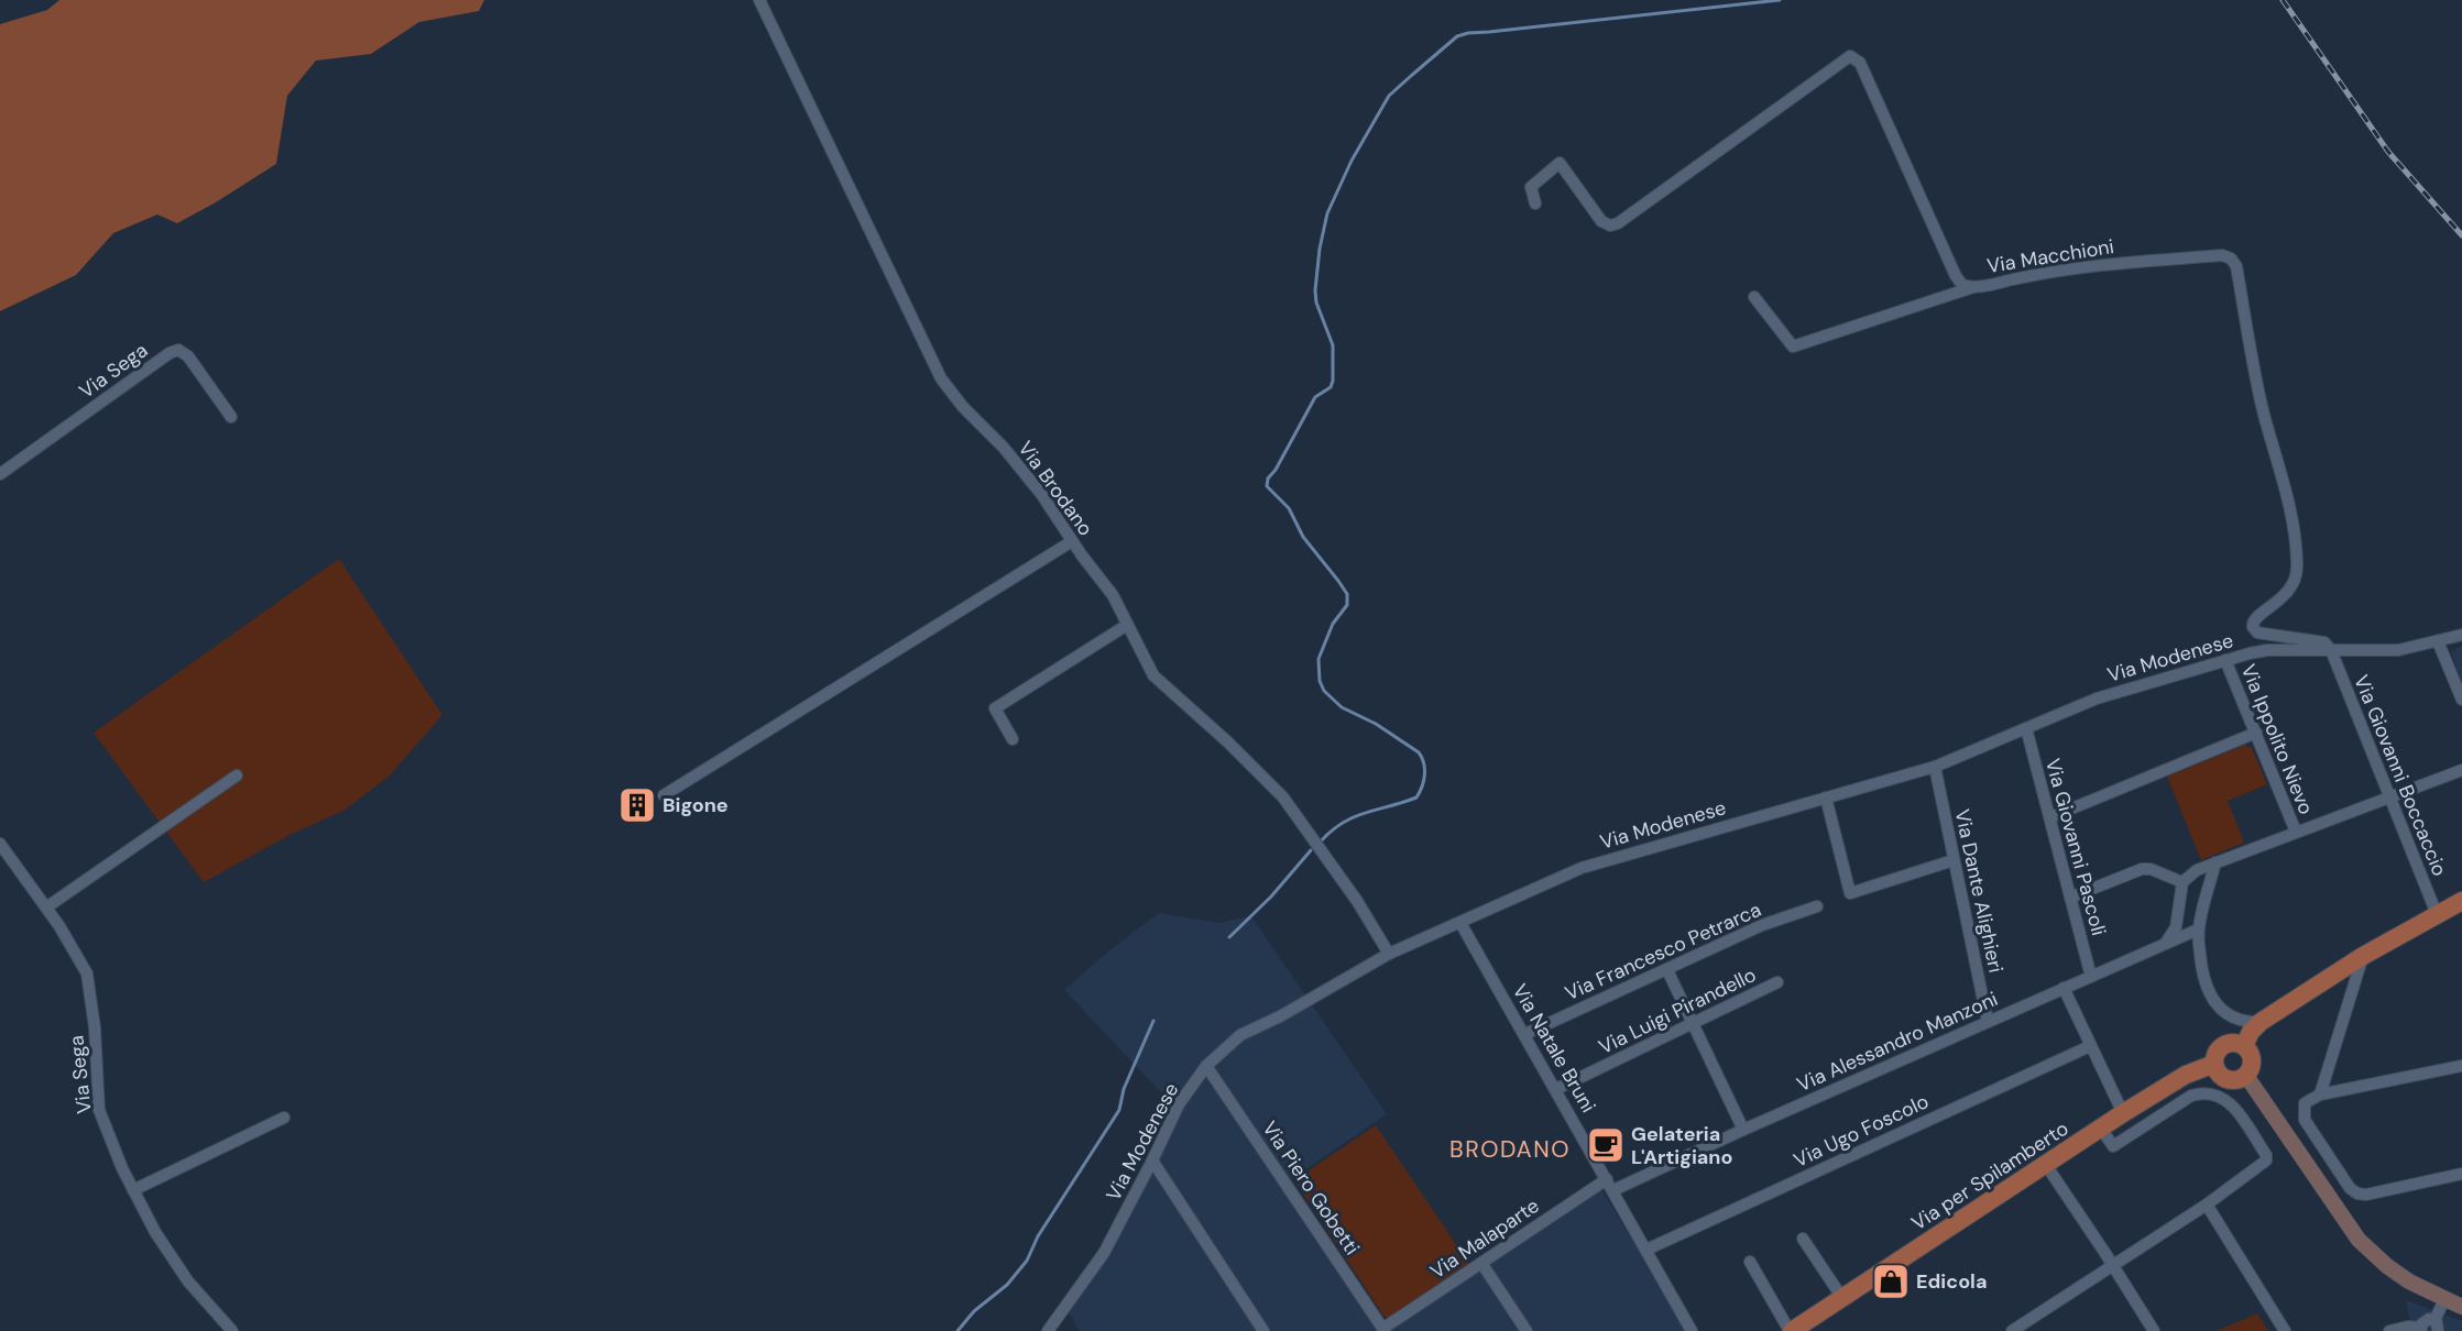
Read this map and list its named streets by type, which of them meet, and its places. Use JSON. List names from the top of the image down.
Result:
{
  "streets": {
    "main road": ["Via per Spilamberto"],
    "street": [
      "Via Macchioni",
      "Via Sega",
      "Via Brodano",
      "Via Modenese",
      "Via Ippolito Nievo",
      "Via Giovanni Boccaccio",
      "Via Giovanni Pascoli",
      "Via Dante Alighieri",
      "Via Francesco Petrarca",
      "Via Luigi Pirandello",
      "Via Alessandro Manzoni",
      "Via Natale Bruni",
      "Via Ugo Foscolo",
      "Via Piero Gobetti",
      "Via Malaparte"
    ]
  },
  "crossings": [
    ["Via Macchioni", "Via Modenese"],
    ["Via Macchioni", "Via Giovanni Boccaccio"],
    ["Via Brodano", "Via Modenese"],
    ["Via Modenese", "Via Ippolito Nievo"],
    ["Via Modenese", "Via Giovanni Boccaccio"],
    ["Via Modenese", "Via Giovanni Pascoli"],
    ["Via Modenese", "Via Dante Alighieri"],
    ["Via Modenese", "Via Natale Bruni"],
    ["Via Modenese", "Via Piero Gobetti"],
    ["Via Giovanni Pascoli", "Via Alessandro Manzoni"],
    ["Via Dante Alighieri", "Via Alessandro Manzoni"],
    ["Via Francesco Petrarca", "Via Natale Bruni"],
    ["Via Luigi Pirandello", "Via Natale Bruni"],
    ["Via Alessandro Manzoni", "Via Natale Bruni"],
    ["Via Natale Bruni", "Via Ugo Foscolo"],
    ["Via Natale Bruni", "Via Malaparte"],
    ["Via Piero Gobetti", "Via Malaparte"]
  ],
  "districts": ["BRODANO"],
  "places": {
    "building": ["Bigone"],
    "cafe": ["Gelateria L'Artigiano"],
    "shop": ["Edicola"]
  }
}
